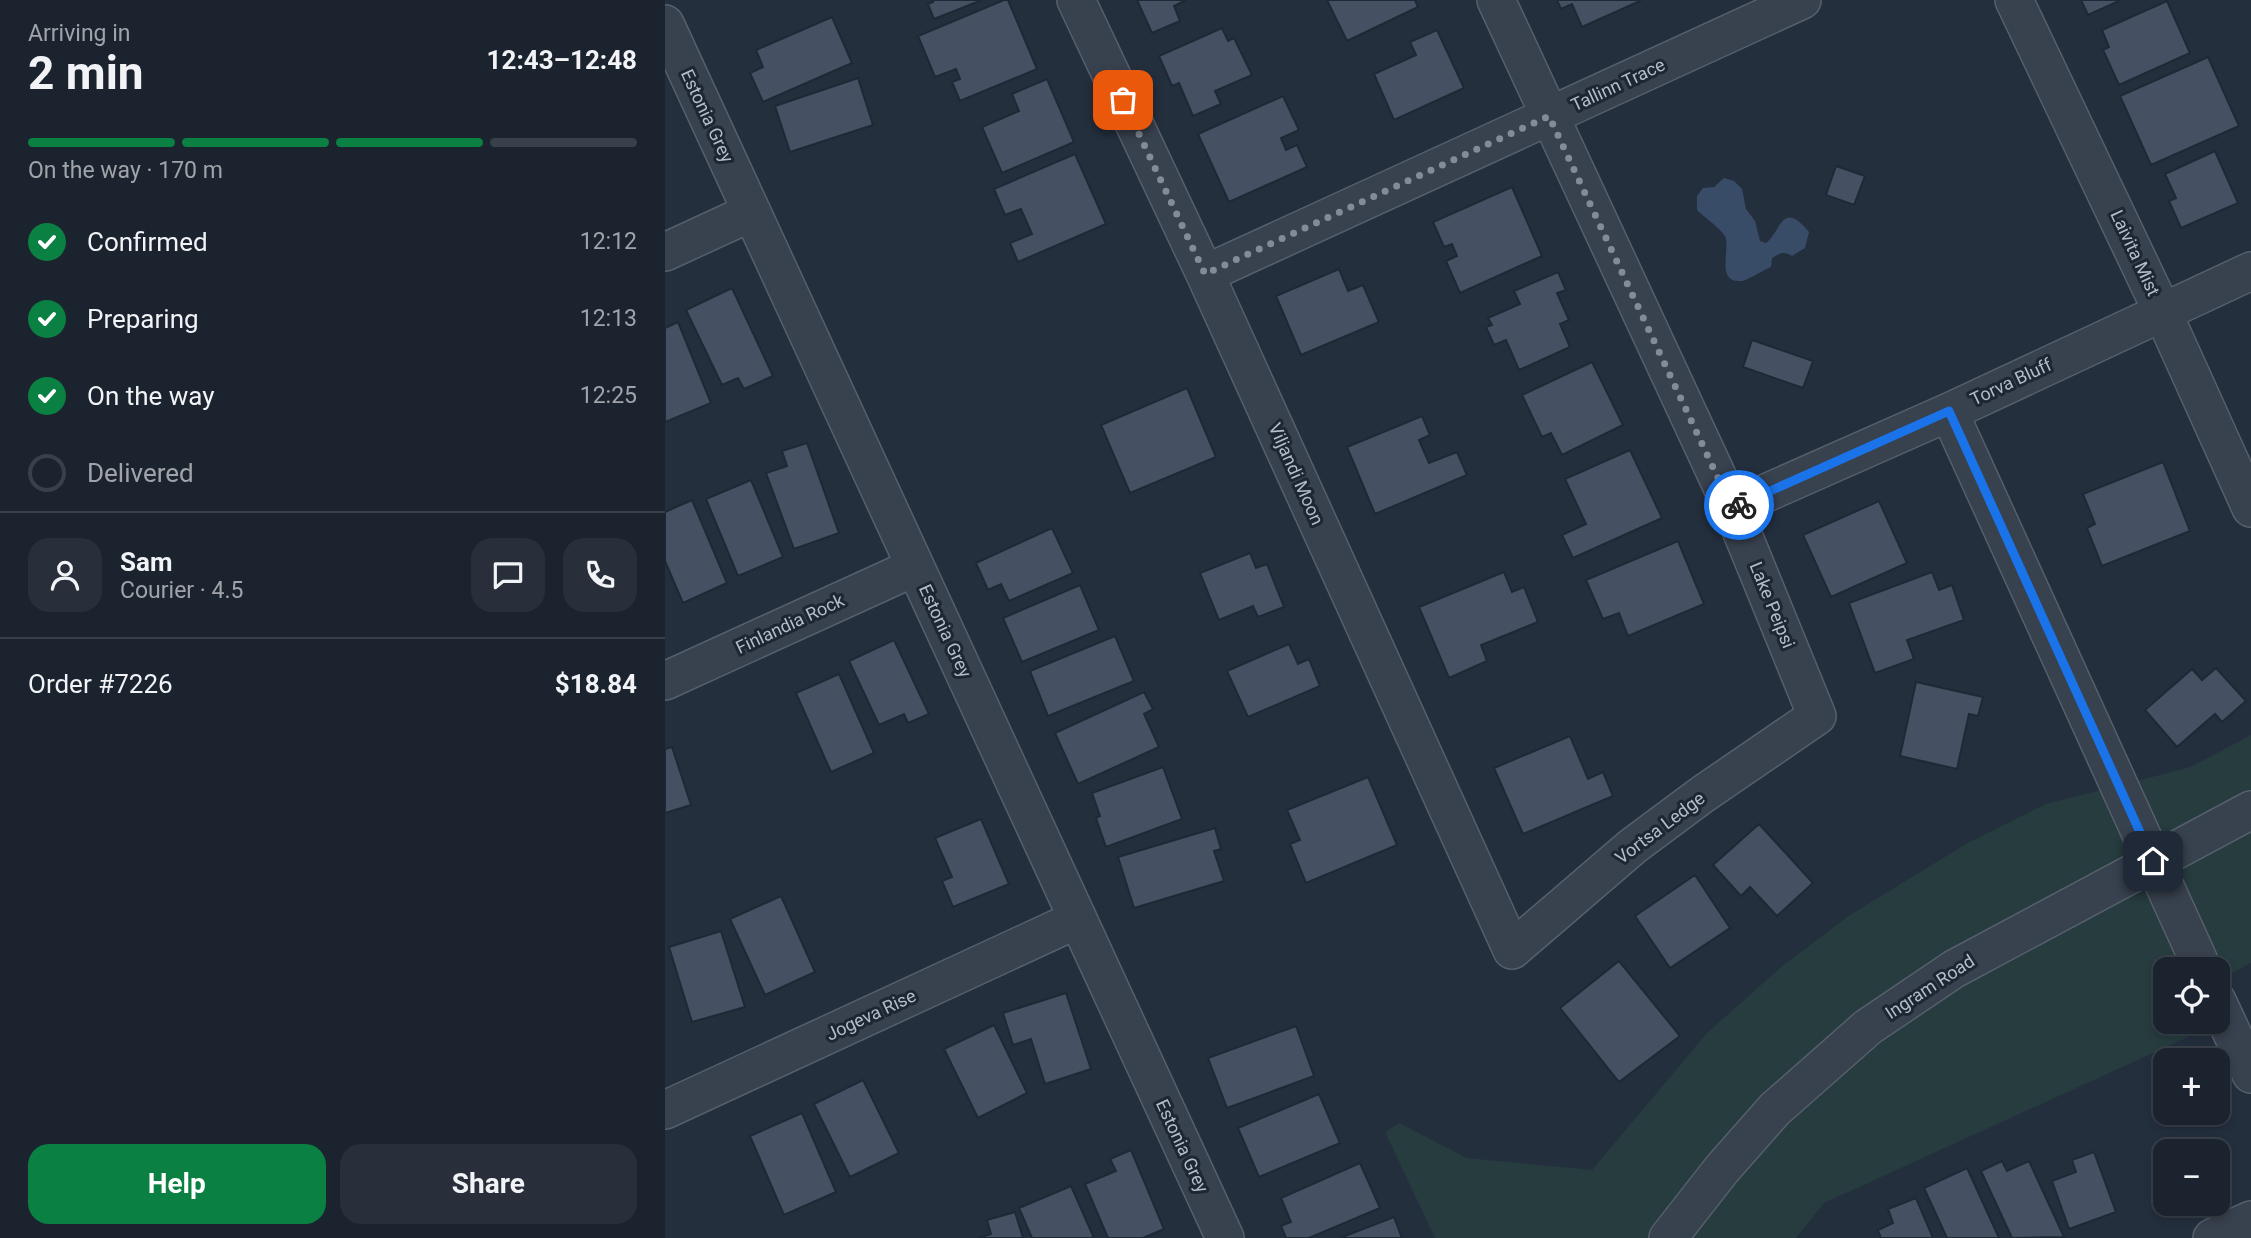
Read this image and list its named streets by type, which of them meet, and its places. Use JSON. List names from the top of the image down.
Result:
{
  "streets": {
    "street": [
      "Tallinn Trace",
      "Estonia Grey",
      "Laivita Mist",
      "Torva Bluff",
      "Viljandi Moon",
      "Lake Peipsi",
      "Finlandia Rock",
      "Vortsa Ledge",
      "Ingram Road",
      "Jogeva Rise"
    ]
  },
  "crossings": [
    ["Tallinn Trace", "Viljandi Moon"],
    ["Tallinn Trace", "Lake Peipsi"],
    ["Estonia Grey", "Finlandia Rock"],
    ["Estonia Grey", "Jogeva Rise"],
    ["Laivita Mist", "Torva Bluff"],
    ["Torva Bluff", "Lake Peipsi"],
    ["Viljandi Moon", "Vortsa Ledge"],
    ["Lake Peipsi", "Vortsa Ledge"]
  ],
  "page": {
    "heading": ["2 min", "Arriving in", "12:43–12:48"],
    "panel": [
      "Sam",
      "Courier · 4.5",
      "Order #7226",
      "$18.84"
    ],
    "bar": "On the way · 170 m",
    "list": [
      ["Confirmed", "12:12"],
      ["Preparing", "12:13"],
      ["On the way", "12:25"],
      "Delivered"
    ],
    "map_buttons": ["+", "−"],
    "buttons": ["Help", "Share"]
  }
}
